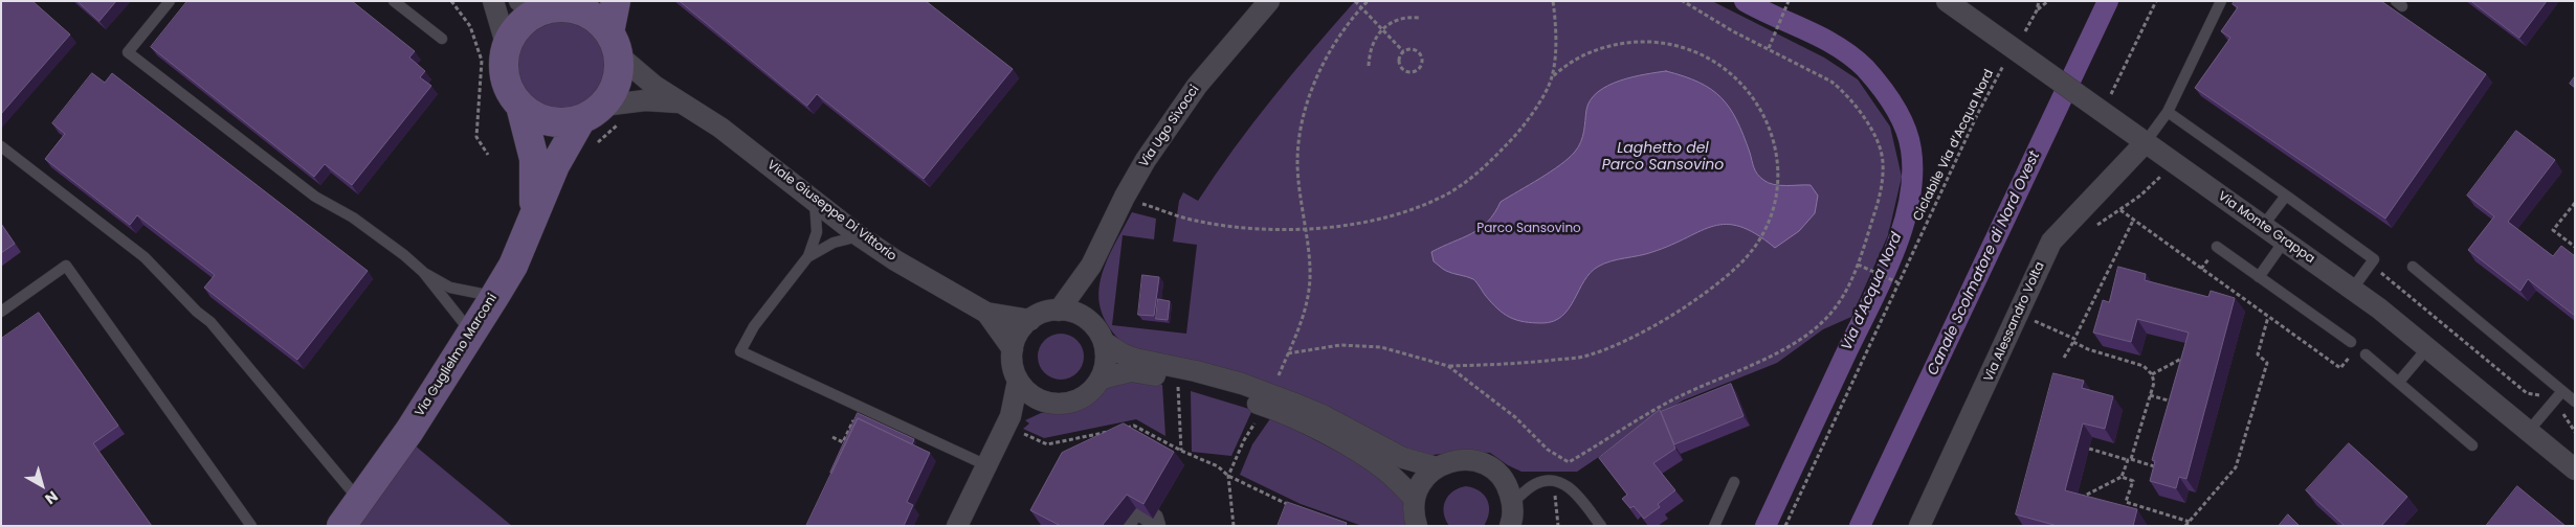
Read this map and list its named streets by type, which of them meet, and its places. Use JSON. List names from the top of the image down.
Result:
{
  "streets": {
    "street": [
      "Via Ugo Sivocci",
      "Viale Giuseppe Di Vittorio",
      "Via Monte Grappa",
      "Via Alessandro Volta",
      "Via Guglielmo Marconi"
    ],
    "path": ["Ciclabile Via d’Acqua Nord"]
  },
  "crossings": [
    ["Via Ugo Sivocci", "Viale Giuseppe Di Vittorio"],
    ["Viale Giuseppe Di Vittorio", "Via Guglielmo Marconi"],
    ["Via Monte Grappa", "Via Alessandro Volta"]
  ],
  "water": ["Laghetto del Parco Sansovino", "Canale Scolmatore di Nord Ovest", "Via d'Acqua Nord"],
  "parks": ["Parco Sansovino"],
  "north": "bottom right"
}
